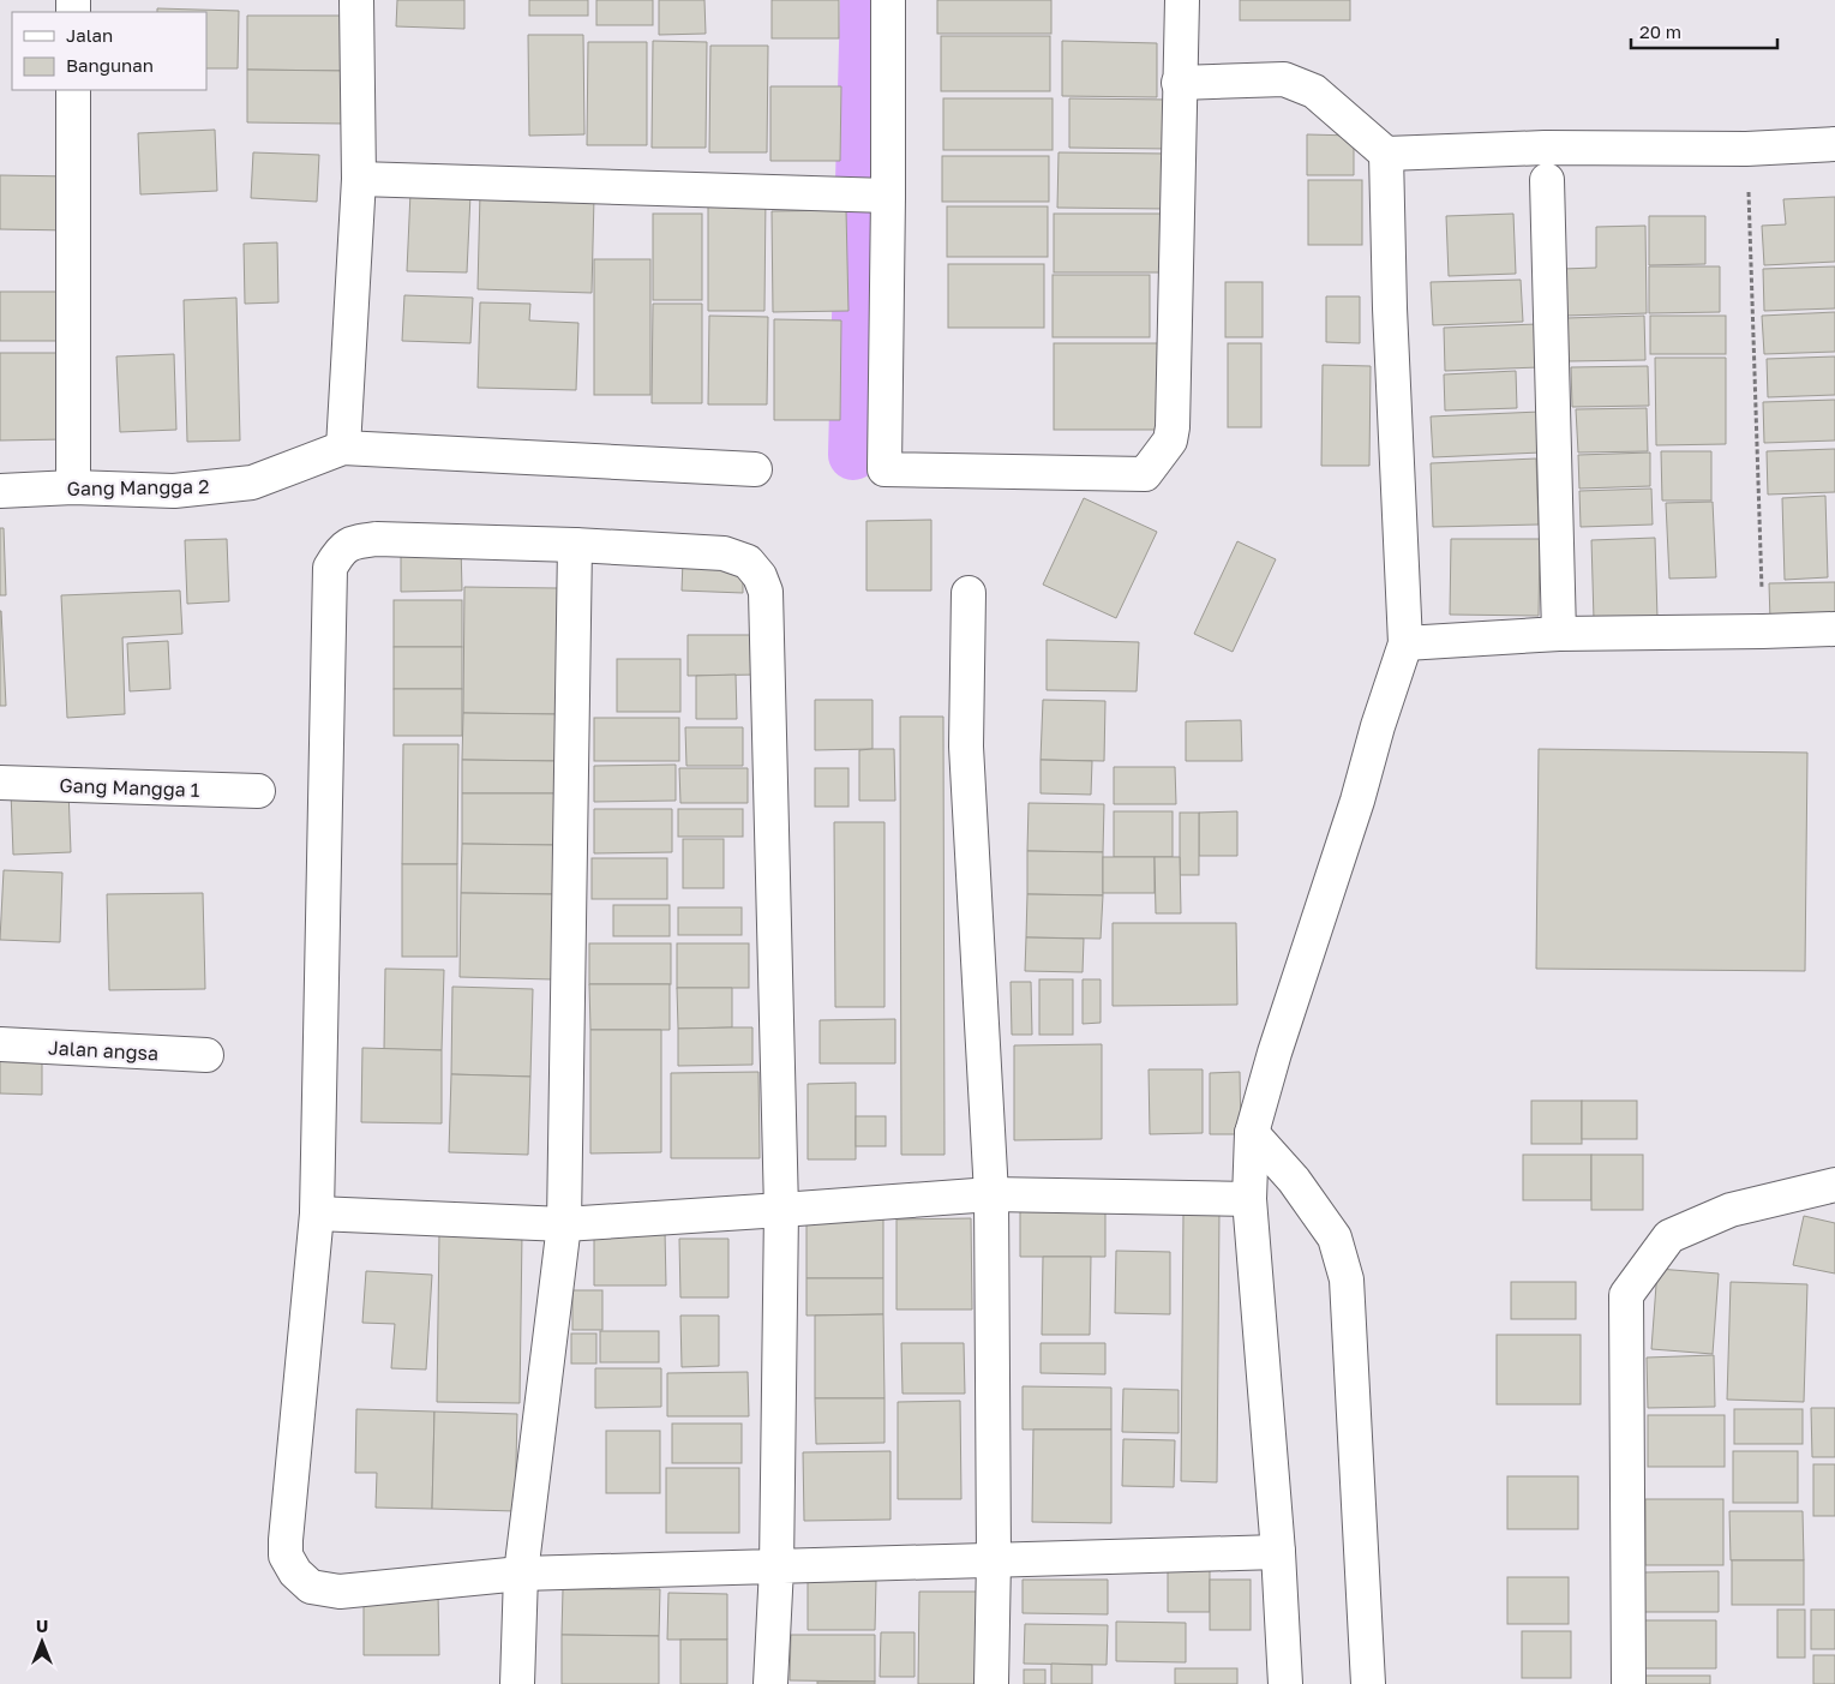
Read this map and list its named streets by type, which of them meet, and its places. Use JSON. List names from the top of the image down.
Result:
{
  "streets": {
    "street": ["Gang Mangga 2", "Gang Mangga 1", "Jalan angsa"]
  },
  "legend": ["Jalan", "Bangunan"],
  "scale_bar": "20 m",
  "north": "top"
}
